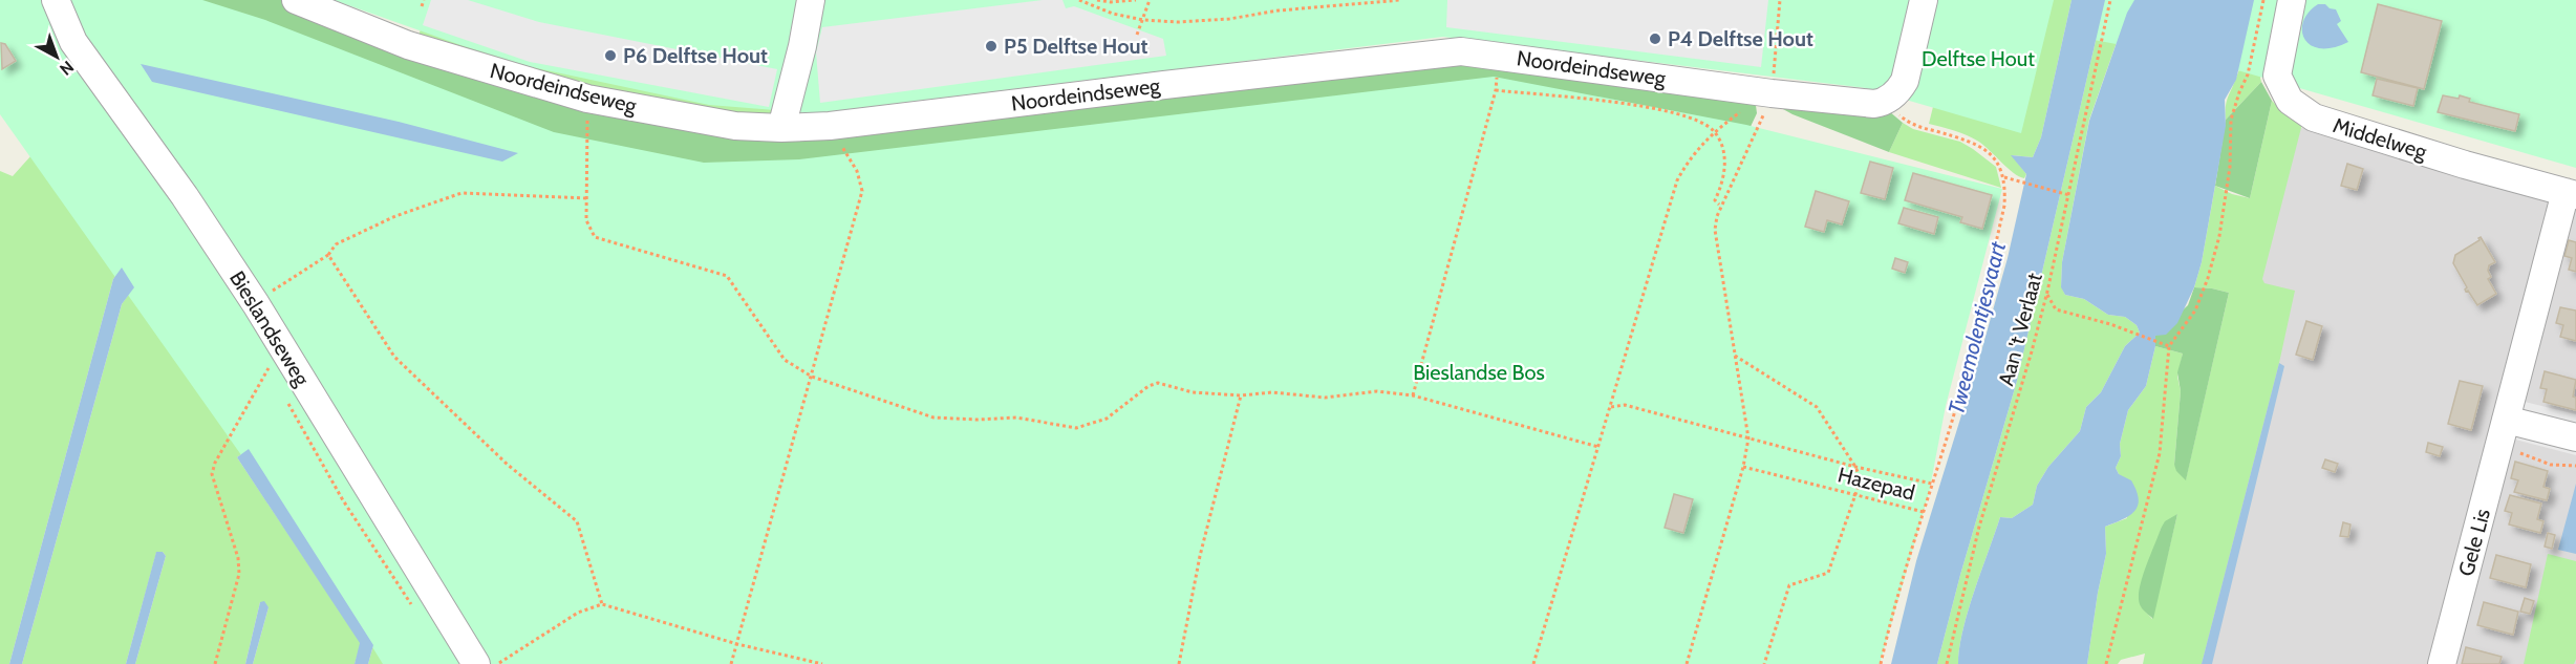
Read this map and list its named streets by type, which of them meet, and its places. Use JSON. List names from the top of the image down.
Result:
{
  "streets": {
    "street": [
      "Noordeindseweg",
      "Middelweg",
      "Bieslandseweg",
      "Gele Lis"
    ],
    "path": ["Aan 't Verlaat", "Hazepad"]
  },
  "crossings": [
    ["Middelweg", "Gele Lis"]
  ],
  "water": ["Tweemolentjesvaart"],
  "parks": ["Delftse Hout", "Bieslandse Bos"],
  "places": ["P4 Delftse Hout", "P5 Delftse Hout", "P6 Delftse Hout"],
  "north": "bottom right"
}
